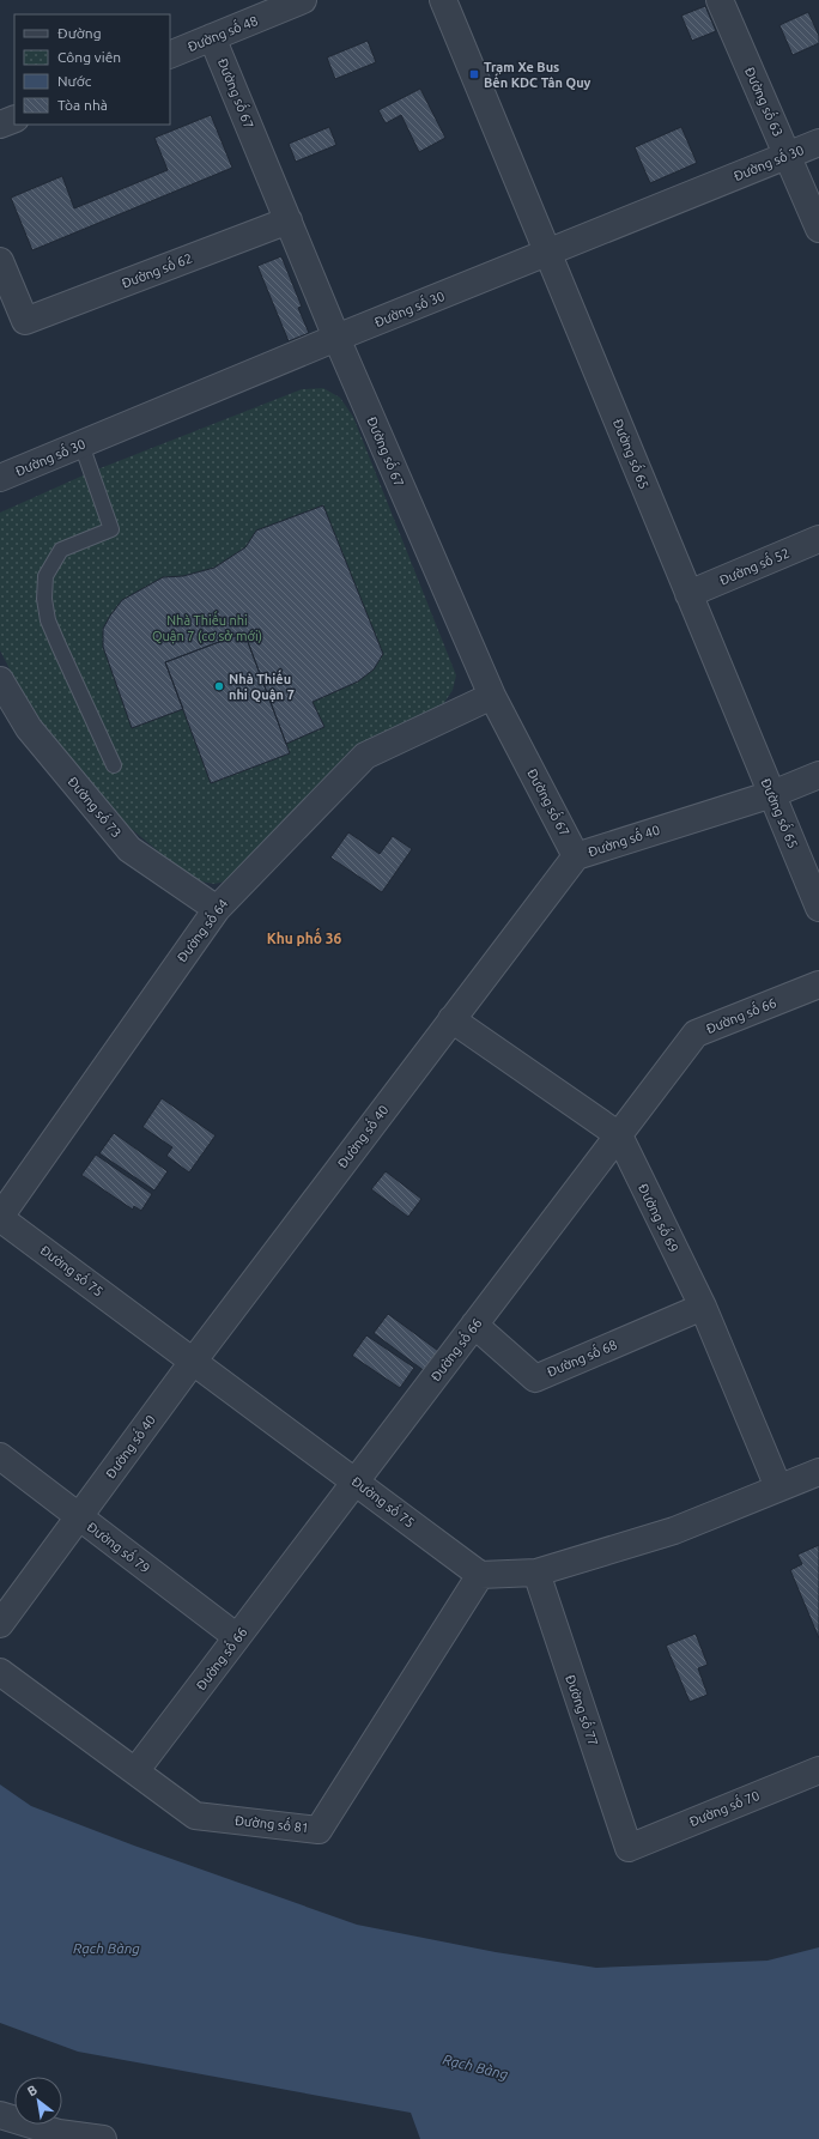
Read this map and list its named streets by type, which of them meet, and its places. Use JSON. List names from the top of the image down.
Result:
{
  "streets": {
    "street": [
      "Đường số 48",
      "Đường số 67",
      "Đường số 63",
      "Đường số 30",
      "Đường số 62",
      "Đường số 65",
      "Đường số 52",
      "Đường số 73",
      "Đường số 40",
      "Đường số 64",
      "Đường số 66",
      "Đường số 69",
      "Đường số 75",
      "Đường số 68",
      "Đường số 79",
      "Đường số 77",
      "Đường số 70",
      "Đường số 81"
    ]
  },
  "crossings": [
    ["Đường số 48", "Đường số 67"],
    ["Đường số 67", "Đường số 30"],
    ["Đường số 67", "Đường số 62"],
    ["Đường số 67", "Đường số 40"],
    ["Đường số 67", "Đường số 64"],
    ["Đường số 63", "Đường số 30"],
    ["Đường số 30", "Đường số 65"],
    ["Đường số 65", "Đường số 52"],
    ["Đường số 65", "Đường số 40"],
    ["Đường số 73", "Đường số 64"],
    ["Đường số 40", "Đường số 69"],
    ["Đường số 40", "Đường số 75"],
    ["Đường số 40", "Đường số 79"],
    ["Đường số 64", "Đường số 75"],
    ["Đường số 66", "Đường số 69"],
    ["Đường số 66", "Đường số 75"],
    ["Đường số 66", "Đường số 68"],
    ["Đường số 66", "Đường số 79"],
    ["Đường số 66", "Đường số 81"],
    ["Đường số 69", "Đường số 68"],
    ["Đường số 75", "Đường số 81"],
    ["Đường số 77", "Đường số 70"]
  ],
  "districts": ["Khu phố 36"],
  "water": ["Rạch Bàng"],
  "parks": ["Nhà Thiếu nhi Quận 7 (cơ sở mới)"],
  "places": {
    "transit": ["Trạm Xe Bus Bến KDC Tân Quy"],
    "other": ["Nhà Thiếu nhi Quận 7"]
  },
  "legend": [
    "Đường",
    "Công viên",
    "Nước",
    "Tòa nhà"
  ],
  "north": "top left"
}
